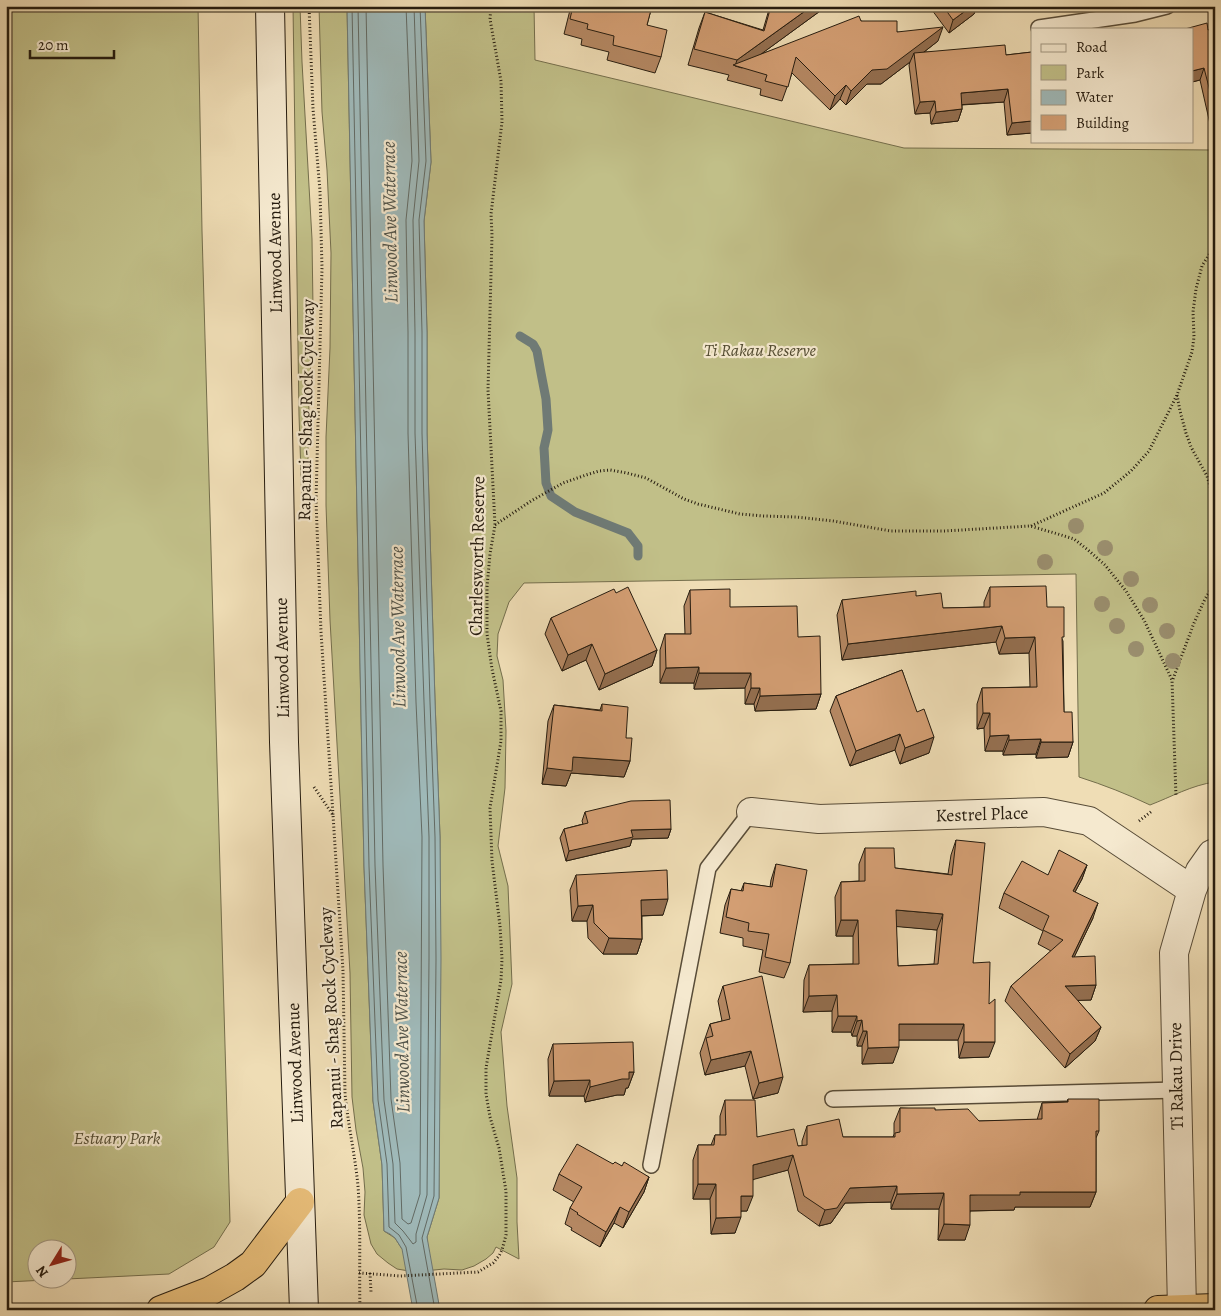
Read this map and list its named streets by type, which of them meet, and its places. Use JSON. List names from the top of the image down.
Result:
{
  "streets": {
    "main road": ["Linwood Avenue", "Kestrel Place", "Ti Rakau Drive"],
    "path": ["Rapanui - Shag Rock Cycleway", "Charlesworth Reserve"]
  },
  "crossings": [
    ["Rapanui - Shag Rock Cycleway", "Charlesworth Reserve"],
    ["Kestrel Place", "Ti Rakau Drive"]
  ],
  "water": ["Linwood Ave Waterrace"],
  "parks": ["Ti Rakau Reserve", "Estuary Park"],
  "legend": [
    "Road",
    "Park",
    "Water",
    "Building"
  ],
  "scale_bar": "20 m",
  "north": "bottom left"
}
